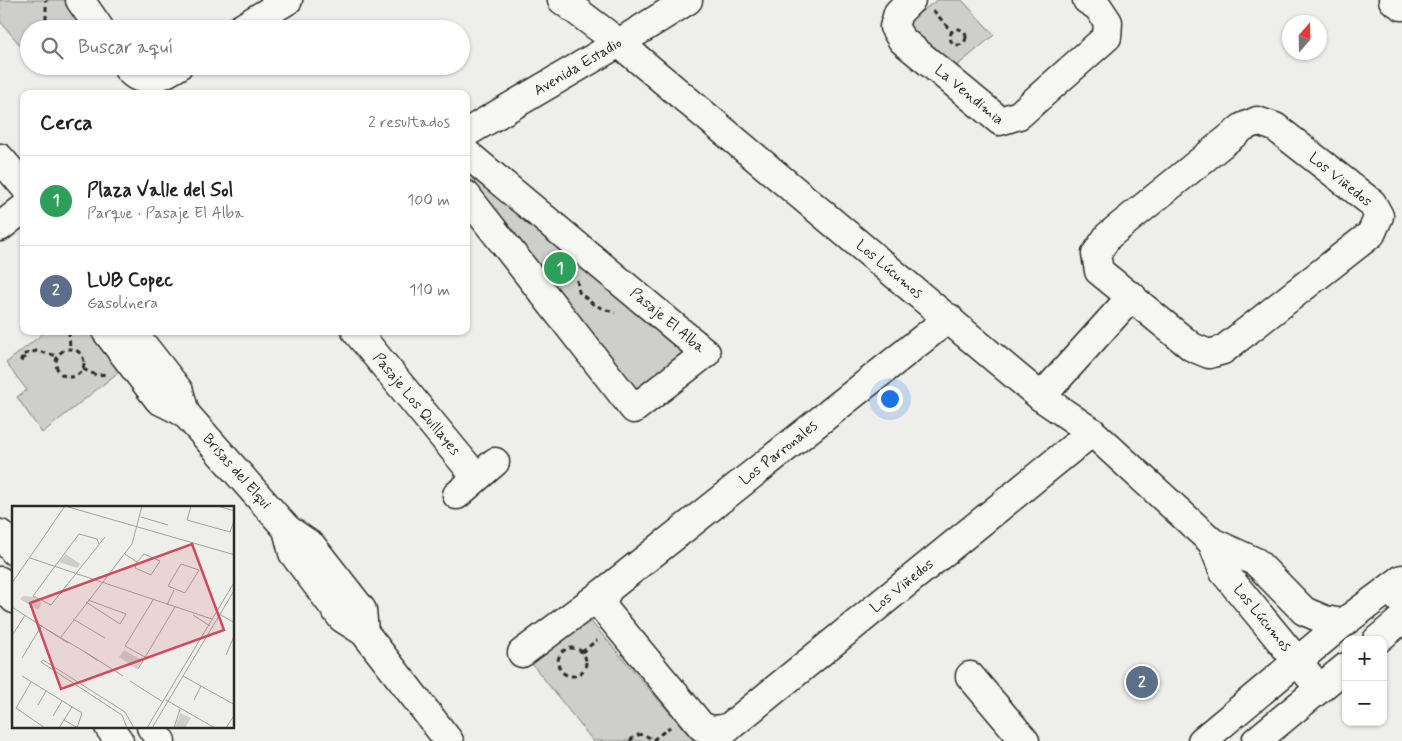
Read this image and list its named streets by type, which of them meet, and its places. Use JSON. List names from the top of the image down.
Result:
{
  "streets": {
    "street": [
      "Avenida Estadio",
      "La Vendimia",
      "Los Viñedos",
      "Los Lúcumos",
      "Pasaje El Alba",
      "Pasaje Los Quillayes",
      "Los Parronales",
      "Brisas del Elqui"
    ]
  },
  "crossings": [
    ["Avenida Estadio", "Los Lúcumos"],
    ["Los Viñedos", "Los Lúcumos"],
    ["Los Lúcumos", "Los Parronales"]
  ],
  "north": "top",
  "page": {
    "search": "Buscar aquí",
    "heading": ["Cerca", "2 resultados"],
    "list": [
      {
        "mark": "1",
        "name": "Plaza Valle del Sol",
        "note": "Parque · Pasaje El Alba",
        "value": "100 m"
      },
      {
        "mark": "2",
        "name": "LUB Copec",
        "note": "Gasolinera",
        "value": "110 m"
      }
    ],
    "pins": ["1", "2"],
    "map_buttons": ["+", "−"]
  }
}
